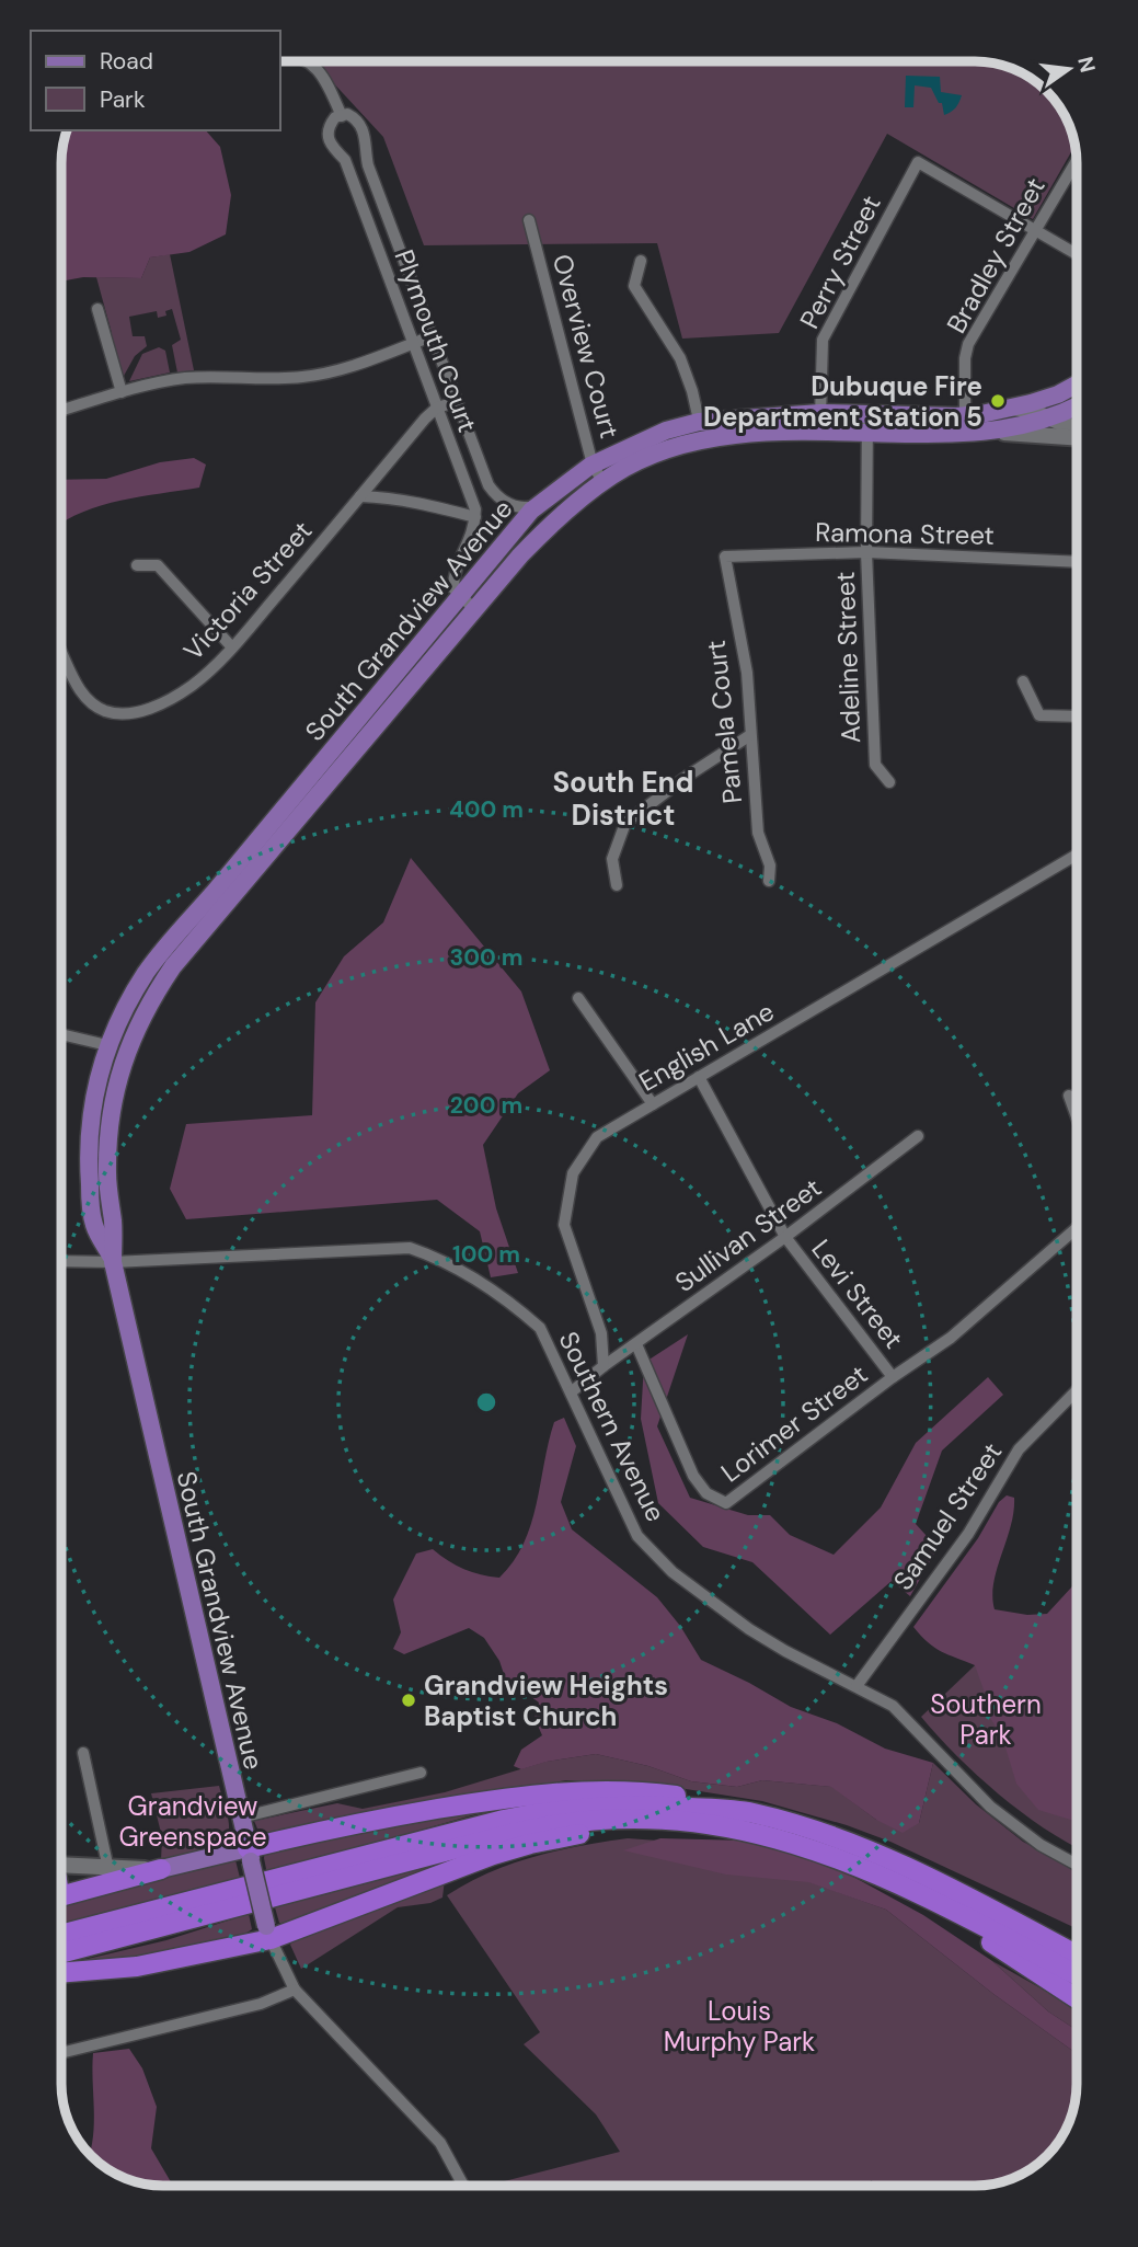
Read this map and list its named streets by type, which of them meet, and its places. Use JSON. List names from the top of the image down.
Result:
{
  "streets": {
    "main road": ["South Grandview Avenue"],
    "street": [
      "Bradley Street",
      "Perry Street",
      "Plymouth Court",
      "Overview Court",
      "Ramona Street",
      "Victoria Street",
      "Adeline Street",
      "Pamela Court",
      "English Lane",
      "Sullivan Street",
      "Levi Street",
      "Lorimer Street",
      "Southern Avenue",
      "Samuel Street"
    ]
  },
  "crossings": [
    ["Bradley Street", "Perry Street"],
    ["Bradley Street", "South Grandview Avenue"],
    ["Perry Street", "South Grandview Avenue"],
    ["Plymouth Court", "Victoria Street"],
    ["Plymouth Court", "South Grandview Avenue"],
    ["Overview Court", "South Grandview Avenue"],
    ["Ramona Street", "Adeline Street"],
    ["Ramona Street", "Pamela Court"],
    ["South Grandview Avenue", "Adeline Street"],
    ["South Grandview Avenue", "Southern Avenue"],
    ["English Lane", "Sullivan Street"],
    ["English Lane", "Levi Street"],
    ["Sullivan Street", "Levi Street"],
    ["Sullivan Street", "Lorimer Street"],
    ["Levi Street", "Lorimer Street"],
    ["Southern Avenue", "Samuel Street"]
  ],
  "districts": ["South End District"],
  "parks": ["Southern Park", "Grandview Greenspace", "Louis Murphy Park"],
  "places": ["Dubuque Fire Department Station 5", "Grandview Heights Baptist Church"],
  "legend": ["Road", "Park"],
  "north": "right",
  "rings": [
    "400 m",
    "300 m",
    "200 m",
    "100 m"
  ]
}
